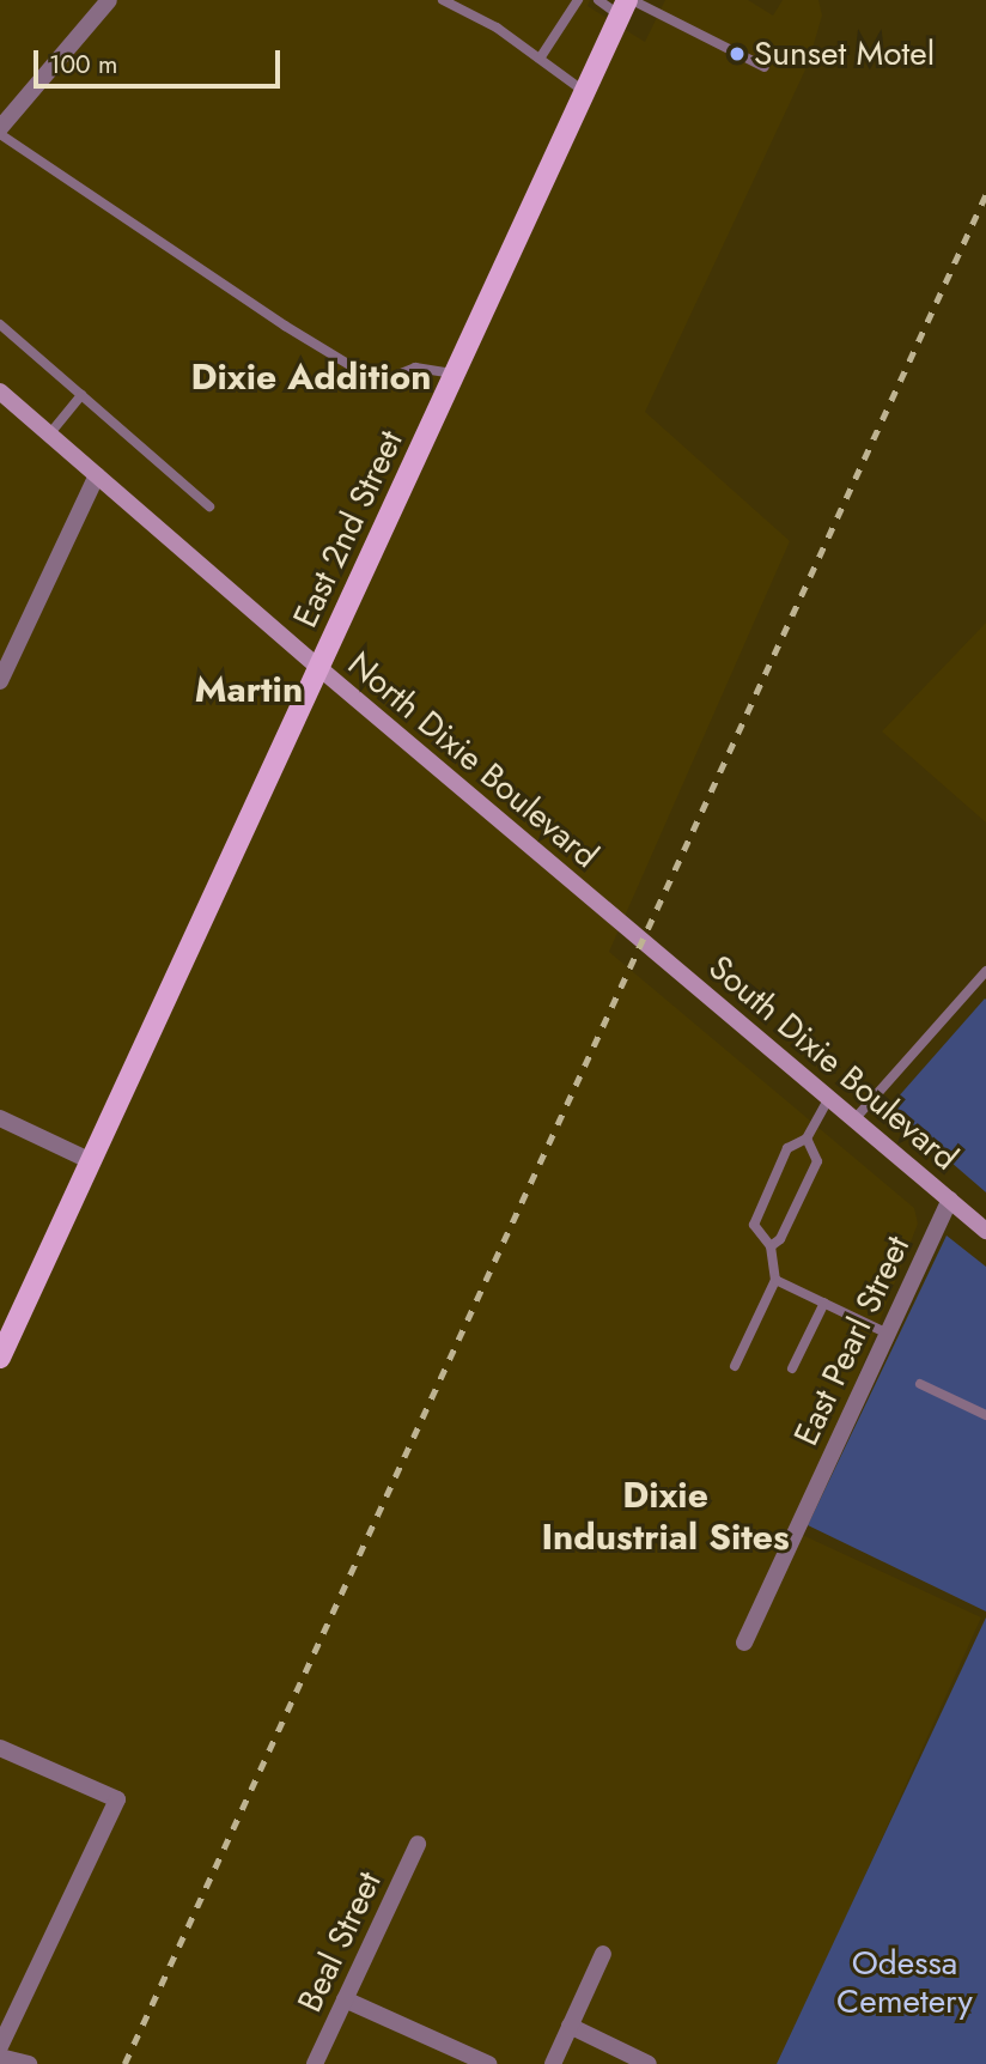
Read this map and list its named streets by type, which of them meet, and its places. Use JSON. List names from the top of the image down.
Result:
{
  "streets": {
    "main road": ["East 2nd Street", "North Dixie Boulevard", "South Dixie Boulevard"],
    "street": ["East Pearl Street", "Beal Street"]
  },
  "crossings": [
    ["East 2nd Street", "North Dixie Boulevard"],
    ["North Dixie Boulevard", "South Dixie Boulevard"],
    ["South Dixie Boulevard", "East Pearl Street"]
  ],
  "districts": ["Dixie Addition", "Martin", "Dixie Industrial Sites"],
  "parks": ["Odessa Cemetery"],
  "places": ["Sunset Motel"],
  "scale_bar": "100 m"
}
